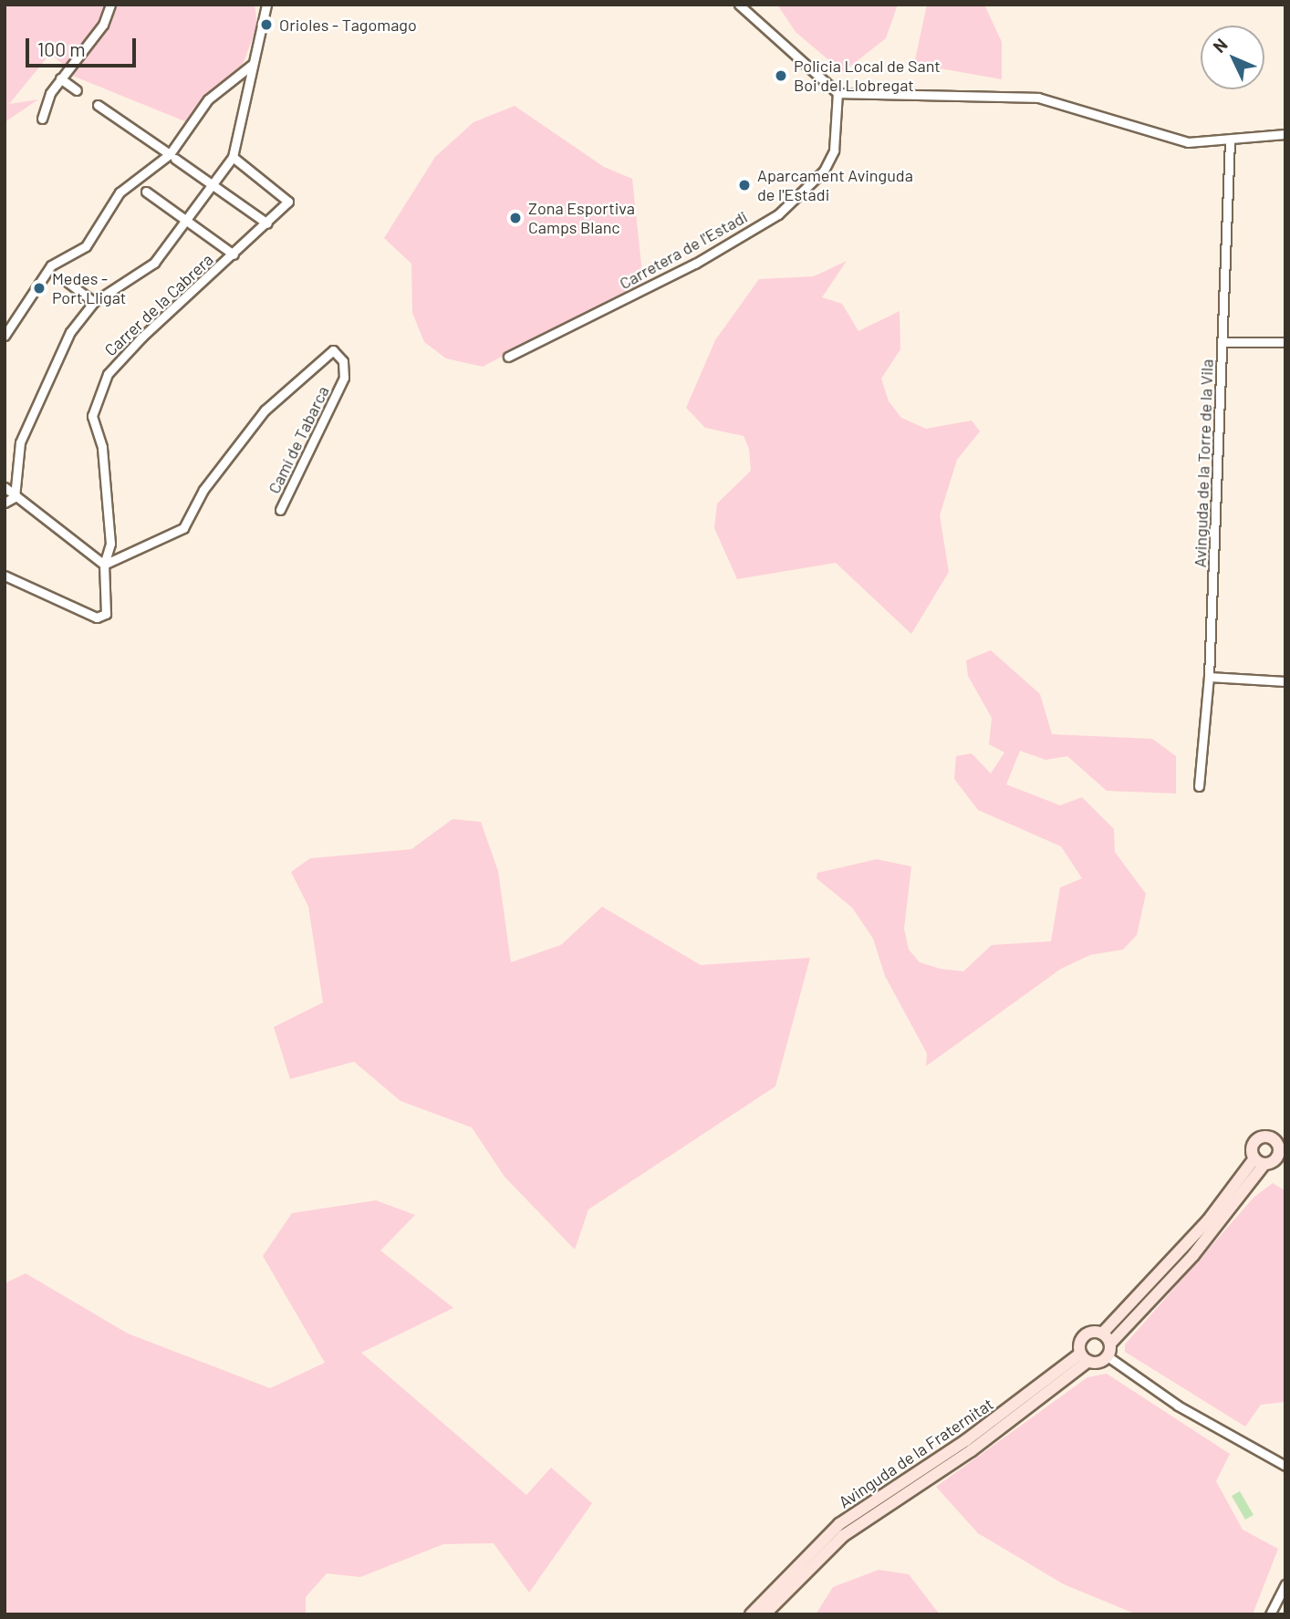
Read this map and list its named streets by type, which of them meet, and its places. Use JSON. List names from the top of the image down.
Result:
{
  "streets": {
    "street": [
      "Carretera de l'Estadi",
      "Carrer de la Cabrera",
      "Camí de Tabarca",
      "Avinguda de la Torre de la Vila",
      "Avinguda de la Fraternitat"
    ]
  },
  "crossings": [
    ["Carrer de la Cabrera", "Camí de Tabarca"]
  ],
  "places": [
    "Orioles - Tagomago",
    "Policia Local de Sant Boi del Llobregat",
    "Aparcament Avinguda de l'Estadi",
    "Zona Esportiva Camps Blanc",
    "Medes - Port Lligat"
  ],
  "scale_bar": "100 m",
  "north": "top left"
}
